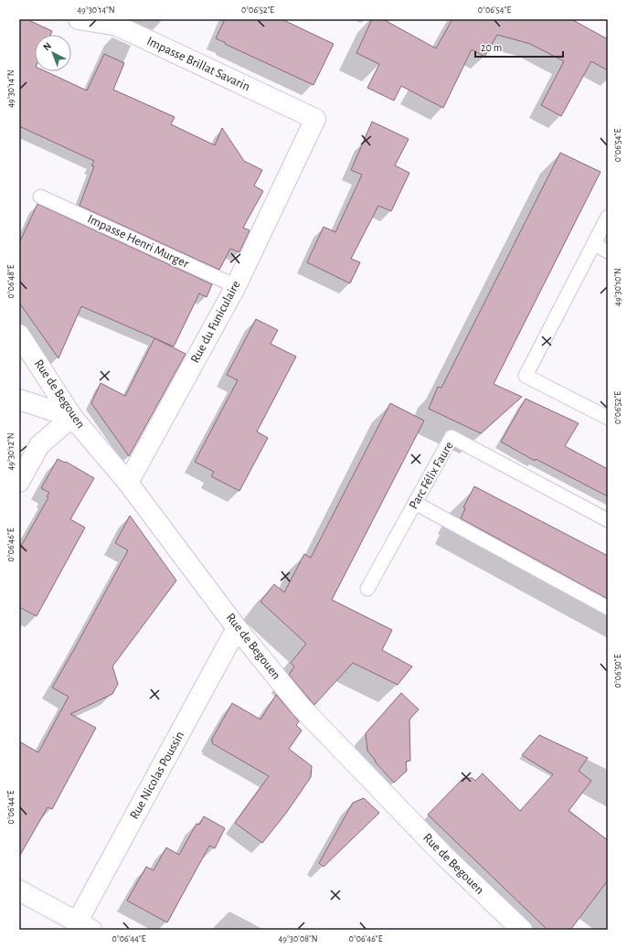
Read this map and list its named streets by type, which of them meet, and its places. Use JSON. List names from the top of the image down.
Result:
{
  "streets": {
    "street": [
      "Impasse Brillat Savarin",
      "Rue du Funiculaire",
      "Rue de Begouen",
      "Rue Nicolas Poussin"
    ],
    "lane": ["Impasse Henri Murger", "Parc Félix Faure"]
  },
  "crossings": [
    ["Impasse Brillat Savarin", "Rue du Funiculaire"],
    ["Impasse Henri Murger", "Rue du Funiculaire"],
    ["Rue du Funiculaire", "Rue de Begouen"],
    ["Rue de Begouen", "Rue Nicolas Poussin"]
  ],
  "scale_bar": "20 m",
  "north": "top left",
  "coordinates": [
    "49°30'14\"N",
    "0°06'52\"E",
    "0°06'54\"E",
    "0°06'48\"E",
    "49°30'10\"N",
    "49°30'12\"N",
    "0°06'46\"E",
    "0°06'50\"E",
    "0°06'44\"E",
    "49°30'08\"N"
  ]
}
